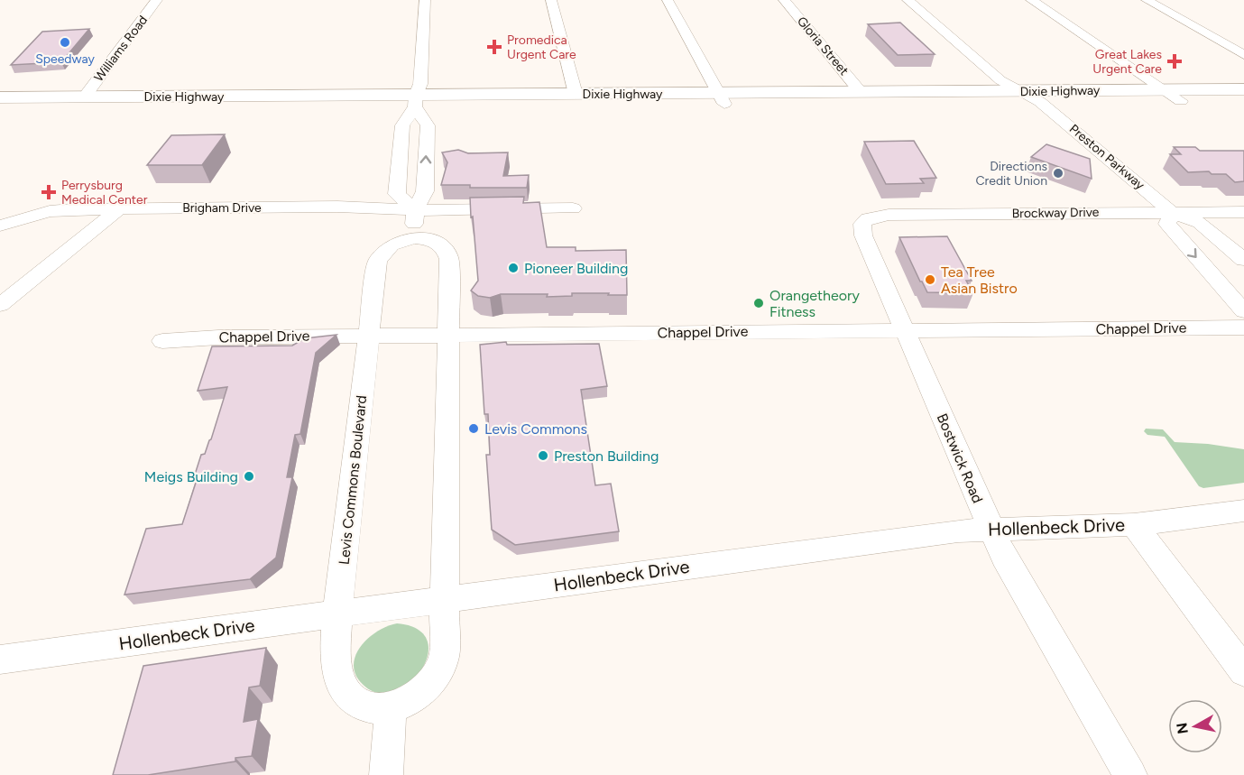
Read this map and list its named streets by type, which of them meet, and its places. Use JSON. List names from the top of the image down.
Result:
{
  "streets": {
    "main road": ["Dixie Highway"],
    "street": [
      "Gloria Street",
      "Williams Road",
      "Preston Parkway",
      "Brigham Drive",
      "Brockway Drive",
      "Chappel Drive",
      "Bostwick Road",
      "Levis Commons Boulevard",
      "Hollenbeck Drive"
    ]
  },
  "crossings": [
    ["Gloria Street", "Dixie Highway"],
    ["Williams Road", "Dixie Highway"],
    ["Dixie Highway", "Preston Parkway"],
    ["Preston Parkway", "Brockway Drive"],
    ["Brockway Drive", "Bostwick Road"],
    ["Chappel Drive", "Bostwick Road"],
    ["Chappel Drive", "Levis Commons Boulevard"],
    ["Bostwick Road", "Hollenbeck Drive"],
    ["Levis Commons Boulevard", "Hollenbeck Drive"]
  ],
  "places": {
    "other": [
      "Speedway",
      "Directions Credit Union",
      "Pioneer Building",
      "Tea Tree Asian Bistro",
      "Orangetheory Fitness",
      "Levis Commons",
      "Preston Building",
      "Meigs Building"
    ],
    "health": ["Promedica Urgent Care", "Great Lakes Urgent Care", "Perrysburg Medical Center"]
  },
  "north": "left"
}
